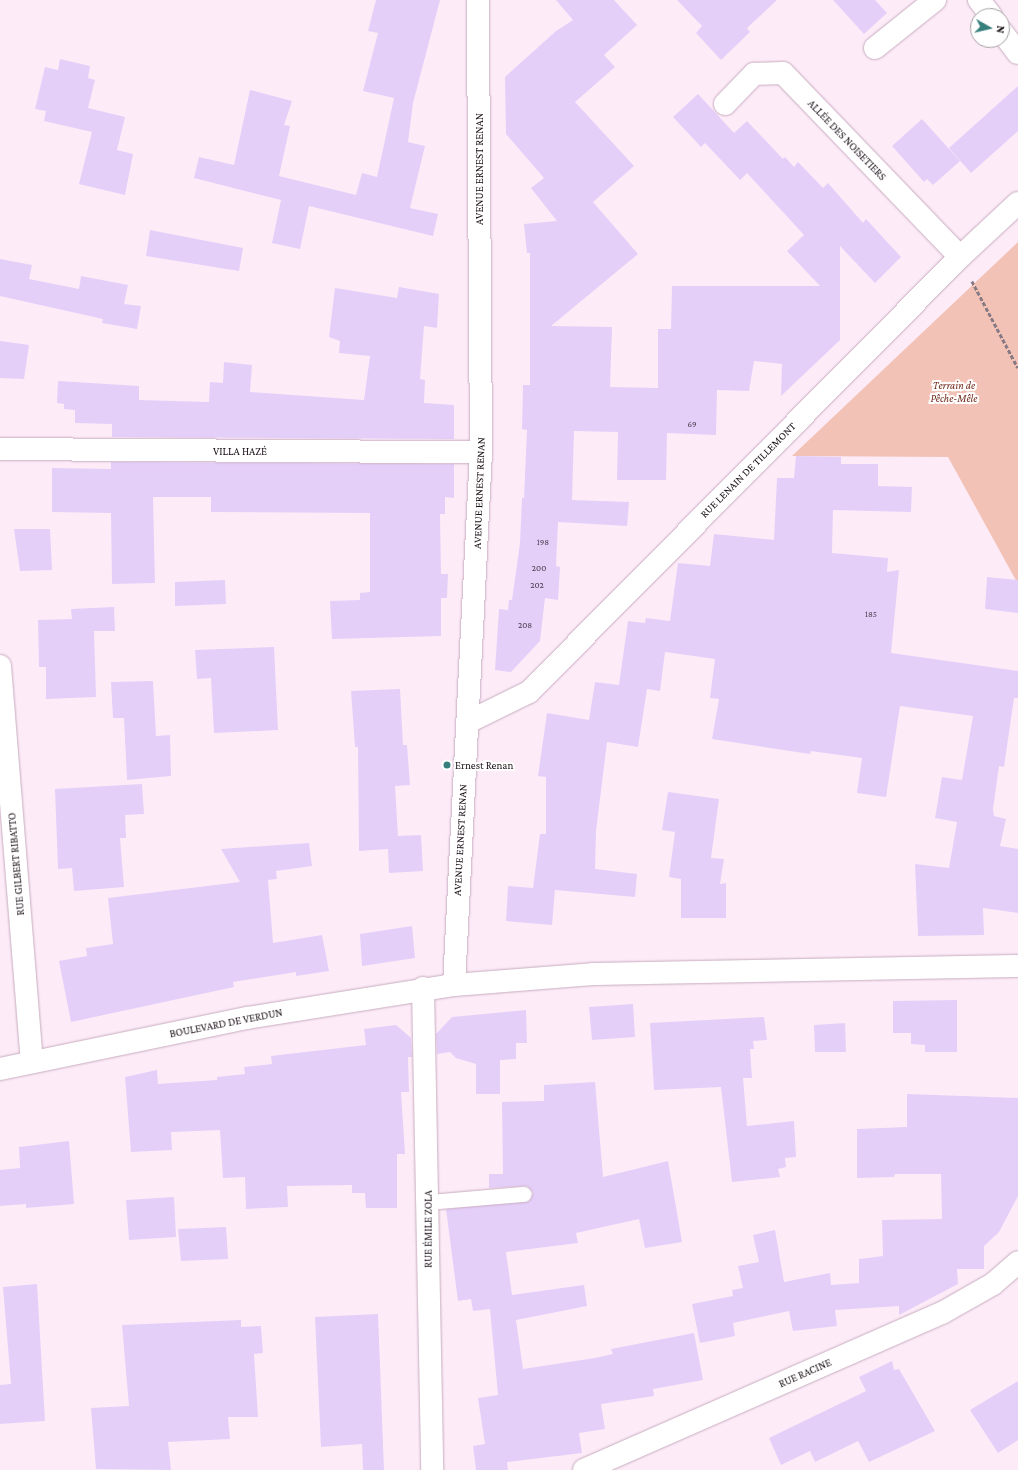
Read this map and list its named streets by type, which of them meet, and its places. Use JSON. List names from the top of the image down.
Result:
{
  "streets": {
    "street": [
      "ALLÉE DES NOISETIERS",
      "AVENUE ERNEST RENAN",
      "VILLA HAZÉ",
      "RUE LENAIN DE TILLEMONT",
      "RUE GILBERT RIBATTO",
      "BOULEVARD DE VERDUN",
      "RUE ÉMILE ZOLA",
      "RUE RACINE"
    ]
  },
  "crossings": [
    ["ALLÉE DES NOISETIERS", "RUE LENAIN DE TILLEMONT"],
    ["AVENUE ERNEST RENAN", "VILLA HAZÉ"],
    ["AVENUE ERNEST RENAN", "RUE LENAIN DE TILLEMONT"],
    ["AVENUE ERNEST RENAN", "BOULEVARD DE VERDUN"],
    ["RUE GILBERT RIBATTO", "BOULEVARD DE VERDUN"],
    ["BOULEVARD DE VERDUN", "RUE ÉMILE ZOLA"]
  ],
  "parks": ["Terrain de Pêche-Mêle"],
  "places": ["Ernest Renan"],
  "house_numbers": [
    "69",
    "198",
    "200",
    "202",
    "185",
    "208"
  ],
  "north": "right"
}
